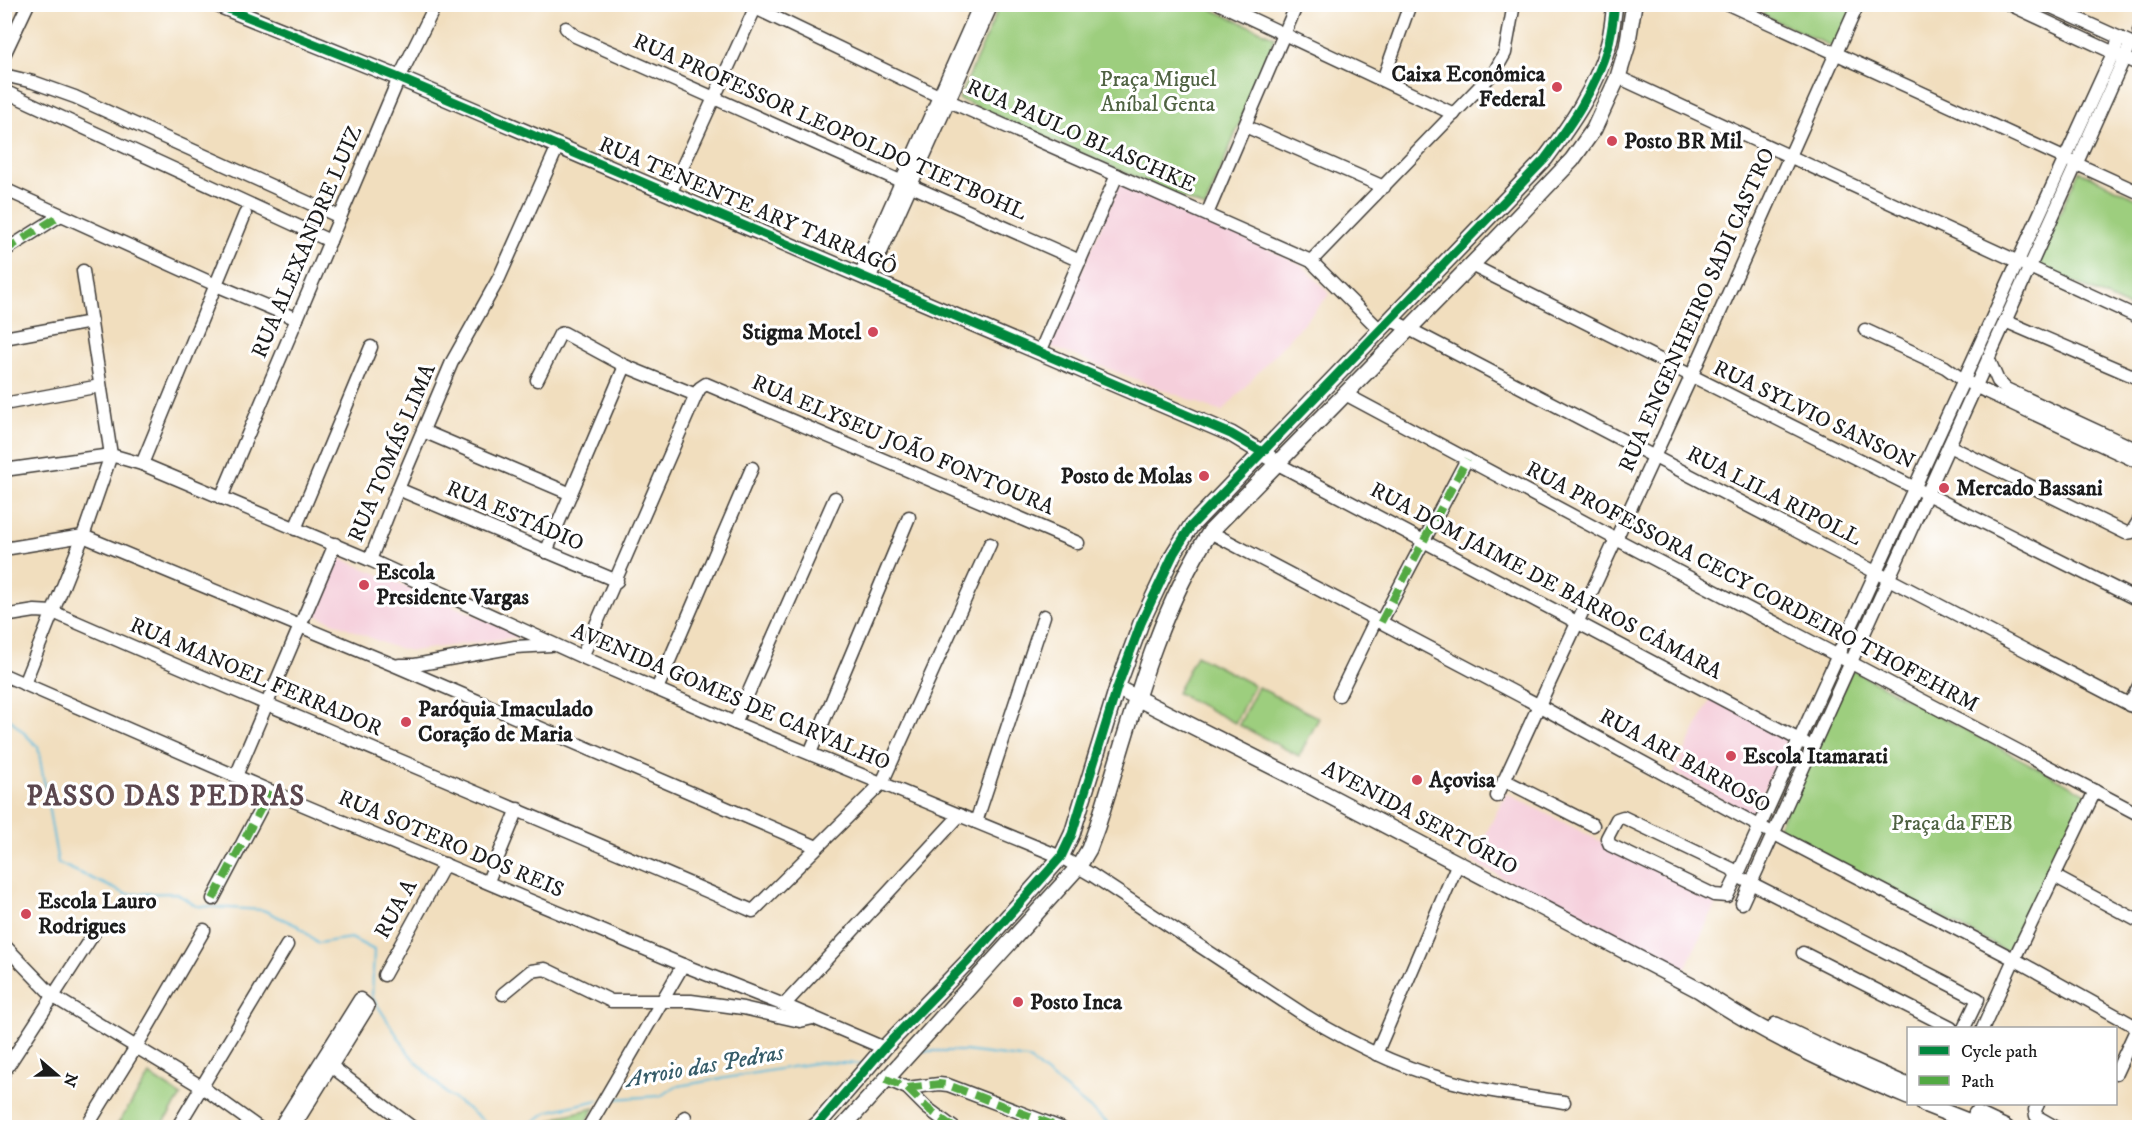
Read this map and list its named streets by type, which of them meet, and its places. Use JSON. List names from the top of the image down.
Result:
{
  "streets": {
    "main road": ["RUA TENENTE ARY TARRAGÔ", "RUA DOM JAIME DE BARROS CÂMARA", "AVENIDA SERTÓRIO"],
    "street": [
      "RUA PROFESSOR LEOPOLDO TIETBOHL",
      "RUA PAULO BLASCHKE",
      "RUA ALEXANDRE LUIZ",
      "RUA ENGENHEIRO SADI CASTRO",
      "RUA SYLVIO SANSON",
      "RUA ELYSEU JOÃO FONTOURA",
      "RUA TOMÁS LIMA",
      "RUA LILA RIPOLL",
      "RUA ESTÁDIO",
      "RUA PROFESSORA CECY CORDEIRO THOFEHRM",
      "RUA MANOEL FERRADOR",
      "AVENIDA GOMES DE CARVALHO",
      "RUA ARI BARROSO",
      "RUA SOTERO DOS REIS",
      "RUA A"
    ]
  },
  "crossings": [
    ["RUA PAULO BLASCHKE", "RUA LILA RIPOLL"],
    ["RUA TENENTE ARY TARRAGÔ", "RUA ALEXANDRE LUIZ"],
    ["RUA TENENTE ARY TARRAGÔ", "RUA TOMÁS LIMA"],
    ["RUA TENENTE ARY TARRAGÔ", "RUA DOM JAIME DE BARROS CÂMARA"],
    ["RUA ENGENHEIRO SADI CASTRO", "RUA SYLVIO SANSON"],
    ["RUA ENGENHEIRO SADI CASTRO", "RUA LILA RIPOLL"],
    ["RUA ENGENHEIRO SADI CASTRO", "RUA DOM JAIME DE BARROS CÂMARA"],
    ["RUA ENGENHEIRO SADI CASTRO", "RUA PROFESSORA CECY CORDEIRO THOFEHRM"],
    ["RUA ENGENHEIRO SADI CASTRO", "RUA ARI BARROSO"],
    ["RUA TOMÁS LIMA", "RUA ESTÁDIO"],
    ["RUA SOTERO DOS REIS", "RUA A"]
  ],
  "districts": ["PASSO DAS PEDRAS"],
  "water": ["Arroio das Pedras"],
  "parks": ["Praça Miguel Aníbal Genta", "Praça da FEB"],
  "places": [
    "Caixa Econômica Federal",
    "Posto BR Mil",
    "Stigma Motel",
    "Posto de Molas",
    "Mercado Bassani",
    "Escola Presidente Vargas",
    "Paróquia Imaculado Coração de Maria",
    "Escola Itamarati",
    "Açovisa",
    "Escola Lauro Rodrigues",
    "Posto Inca"
  ],
  "legend": ["Cycle path", "Path"],
  "north": "right"
}
